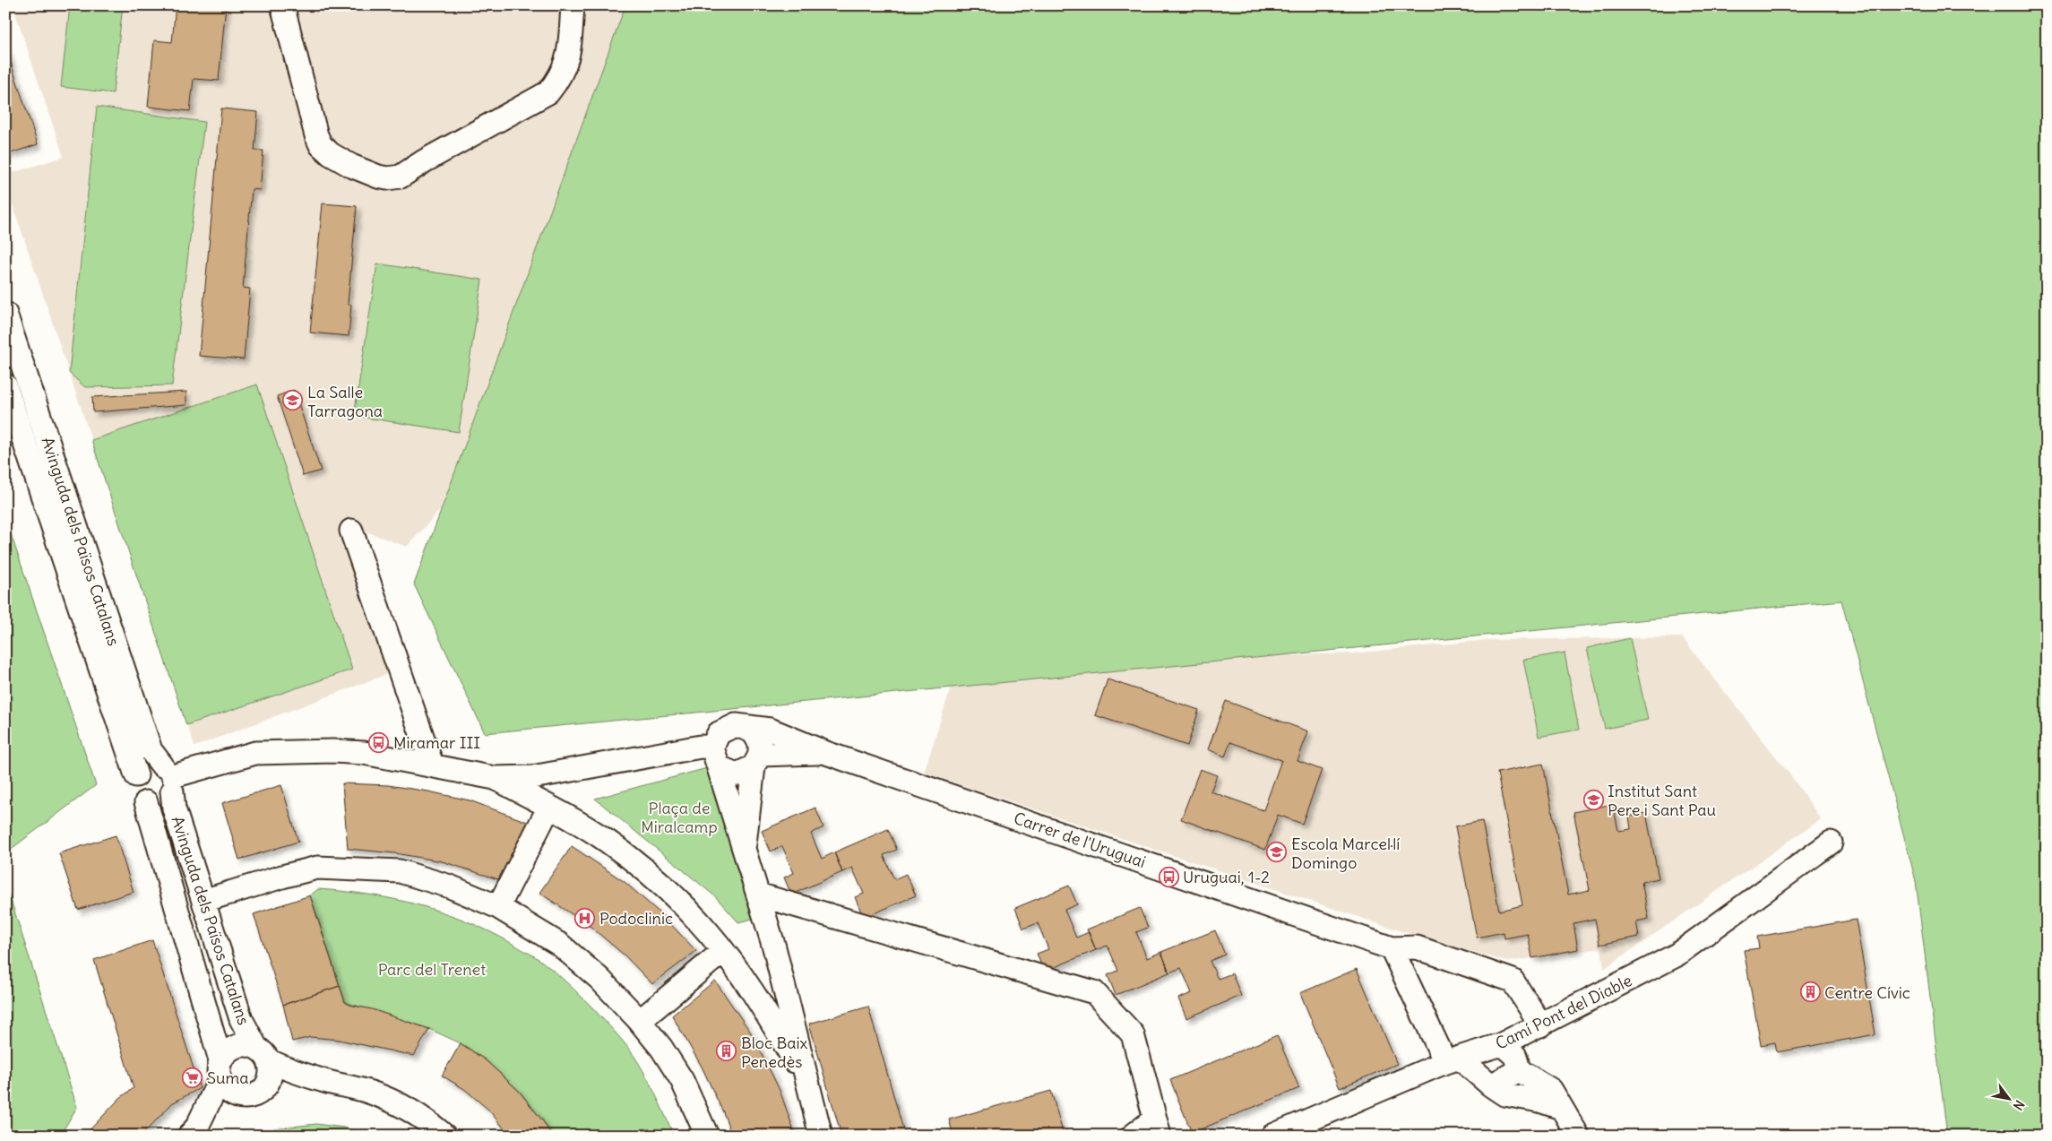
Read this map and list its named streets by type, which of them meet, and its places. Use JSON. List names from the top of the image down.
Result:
{
  "streets": {
    "street": ["Avinguda dels Països Catalans", "Carrer de l'Uruguai", "Camí Pont del Diable"]
  },
  "parks": ["Plaça de Miralcamp", "Parc del Trenet"],
  "places": {
    "school or university": ["La Salle Tarragona", "Institut Sant Pere i Sant Pau", "Escola Marcel·lí Domingo"],
    "bus stop": ["Miramar III", "Uruguai, 1-2"],
    "hospital": ["Podoclinic"],
    "building": ["Centre Cívic", "Bloc Baix Penedès"],
    "supermarket": ["Suma"]
  },
  "north": "bottom right"
}
